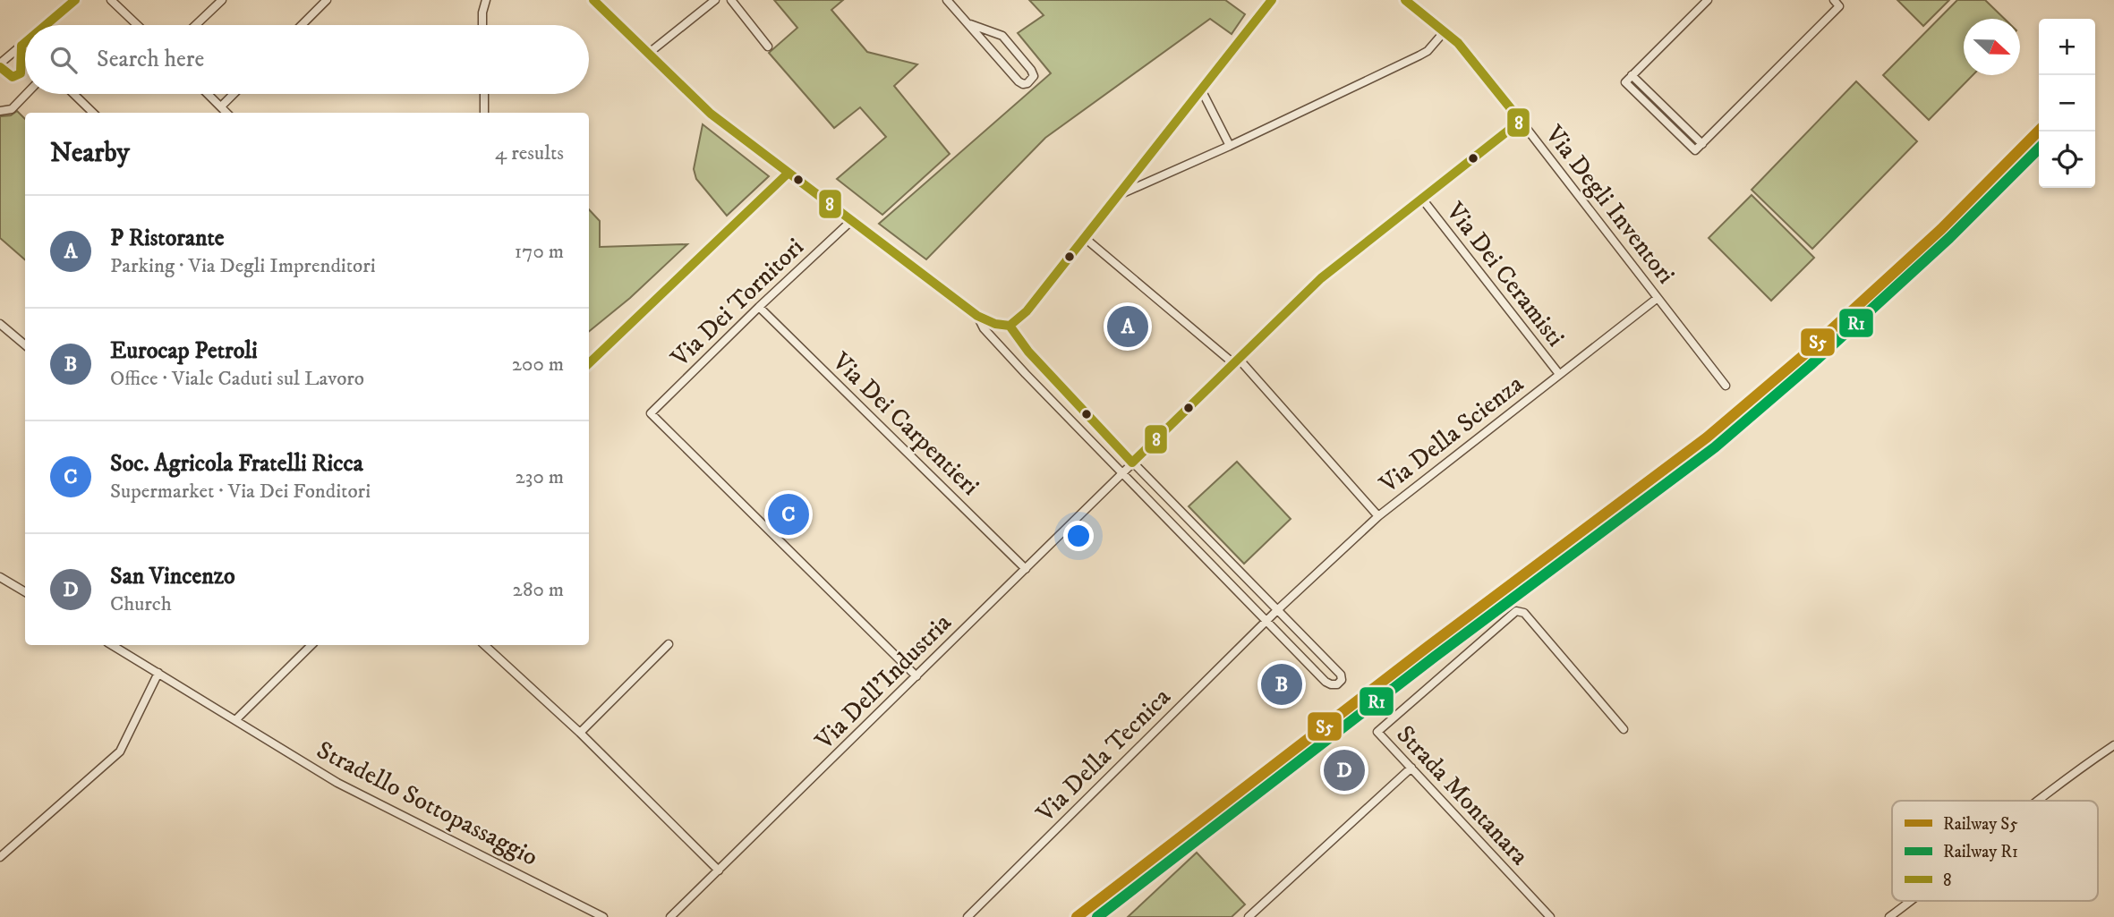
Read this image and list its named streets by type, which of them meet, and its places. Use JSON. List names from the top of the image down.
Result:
{
  "streets": {
    "street": [
      "Via Degli Inventori",
      "Via Dei Ceramisti",
      "Via Dei Tornitori",
      "Via Dei Carpentieri",
      "Via Della Scienza",
      "Via Dell'Industria",
      "Via Della Tecnica",
      "Strada Montanara",
      "Stradello Sottopassaggio"
    ]
  },
  "crossings": [
    ["Via Degli Inventori", "Via Della Scienza"],
    ["Via Degli Inventori", "Via Dell'Industria"],
    ["Via Dei Ceramisti", "Via Della Scienza"],
    ["Via Dei Ceramisti", "Via Dell'Industria"],
    ["Via Dei Tornitori", "Via Dei Carpentieri"],
    ["Via Dei Tornitori", "Via Dell'Industria"],
    ["Via Dei Carpentieri", "Via Dell'Industria"],
    ["Via Della Scienza", "Via Della Tecnica"]
  ],
  "lines": ["transit line 8", "rail line S5", "rail line R1"],
  "legend": ["Railway S5", "Railway R1", "8"],
  "north": "right",
  "page": {
    "map_buttons": ["+", "−"],
    "search": "Search here",
    "heading": ["Nearby", "4 results"],
    "list": [
      {
        "mark": "A",
        "name": "P Ristorante",
        "note": "Parking · Via Degli Imprenditori",
        "value": "170 m"
      },
      {
        "mark": "B",
        "name": "Eurocap Petroli",
        "note": "Office · Viale Caduti sul Lavoro",
        "value": "200 m"
      },
      {
        "mark": "C",
        "name": "Soc. Agricola Fratelli Ricca",
        "note": "Supermarket · Via Dei Fonditori",
        "value": "230 m"
      },
      {
        "mark": "D",
        "name": "San Vincenzo",
        "note": "Church",
        "value": "280 m"
      }
    ],
    "pins": [
      "A",
      "C",
      "B",
      "D"
    ]
  }
}
